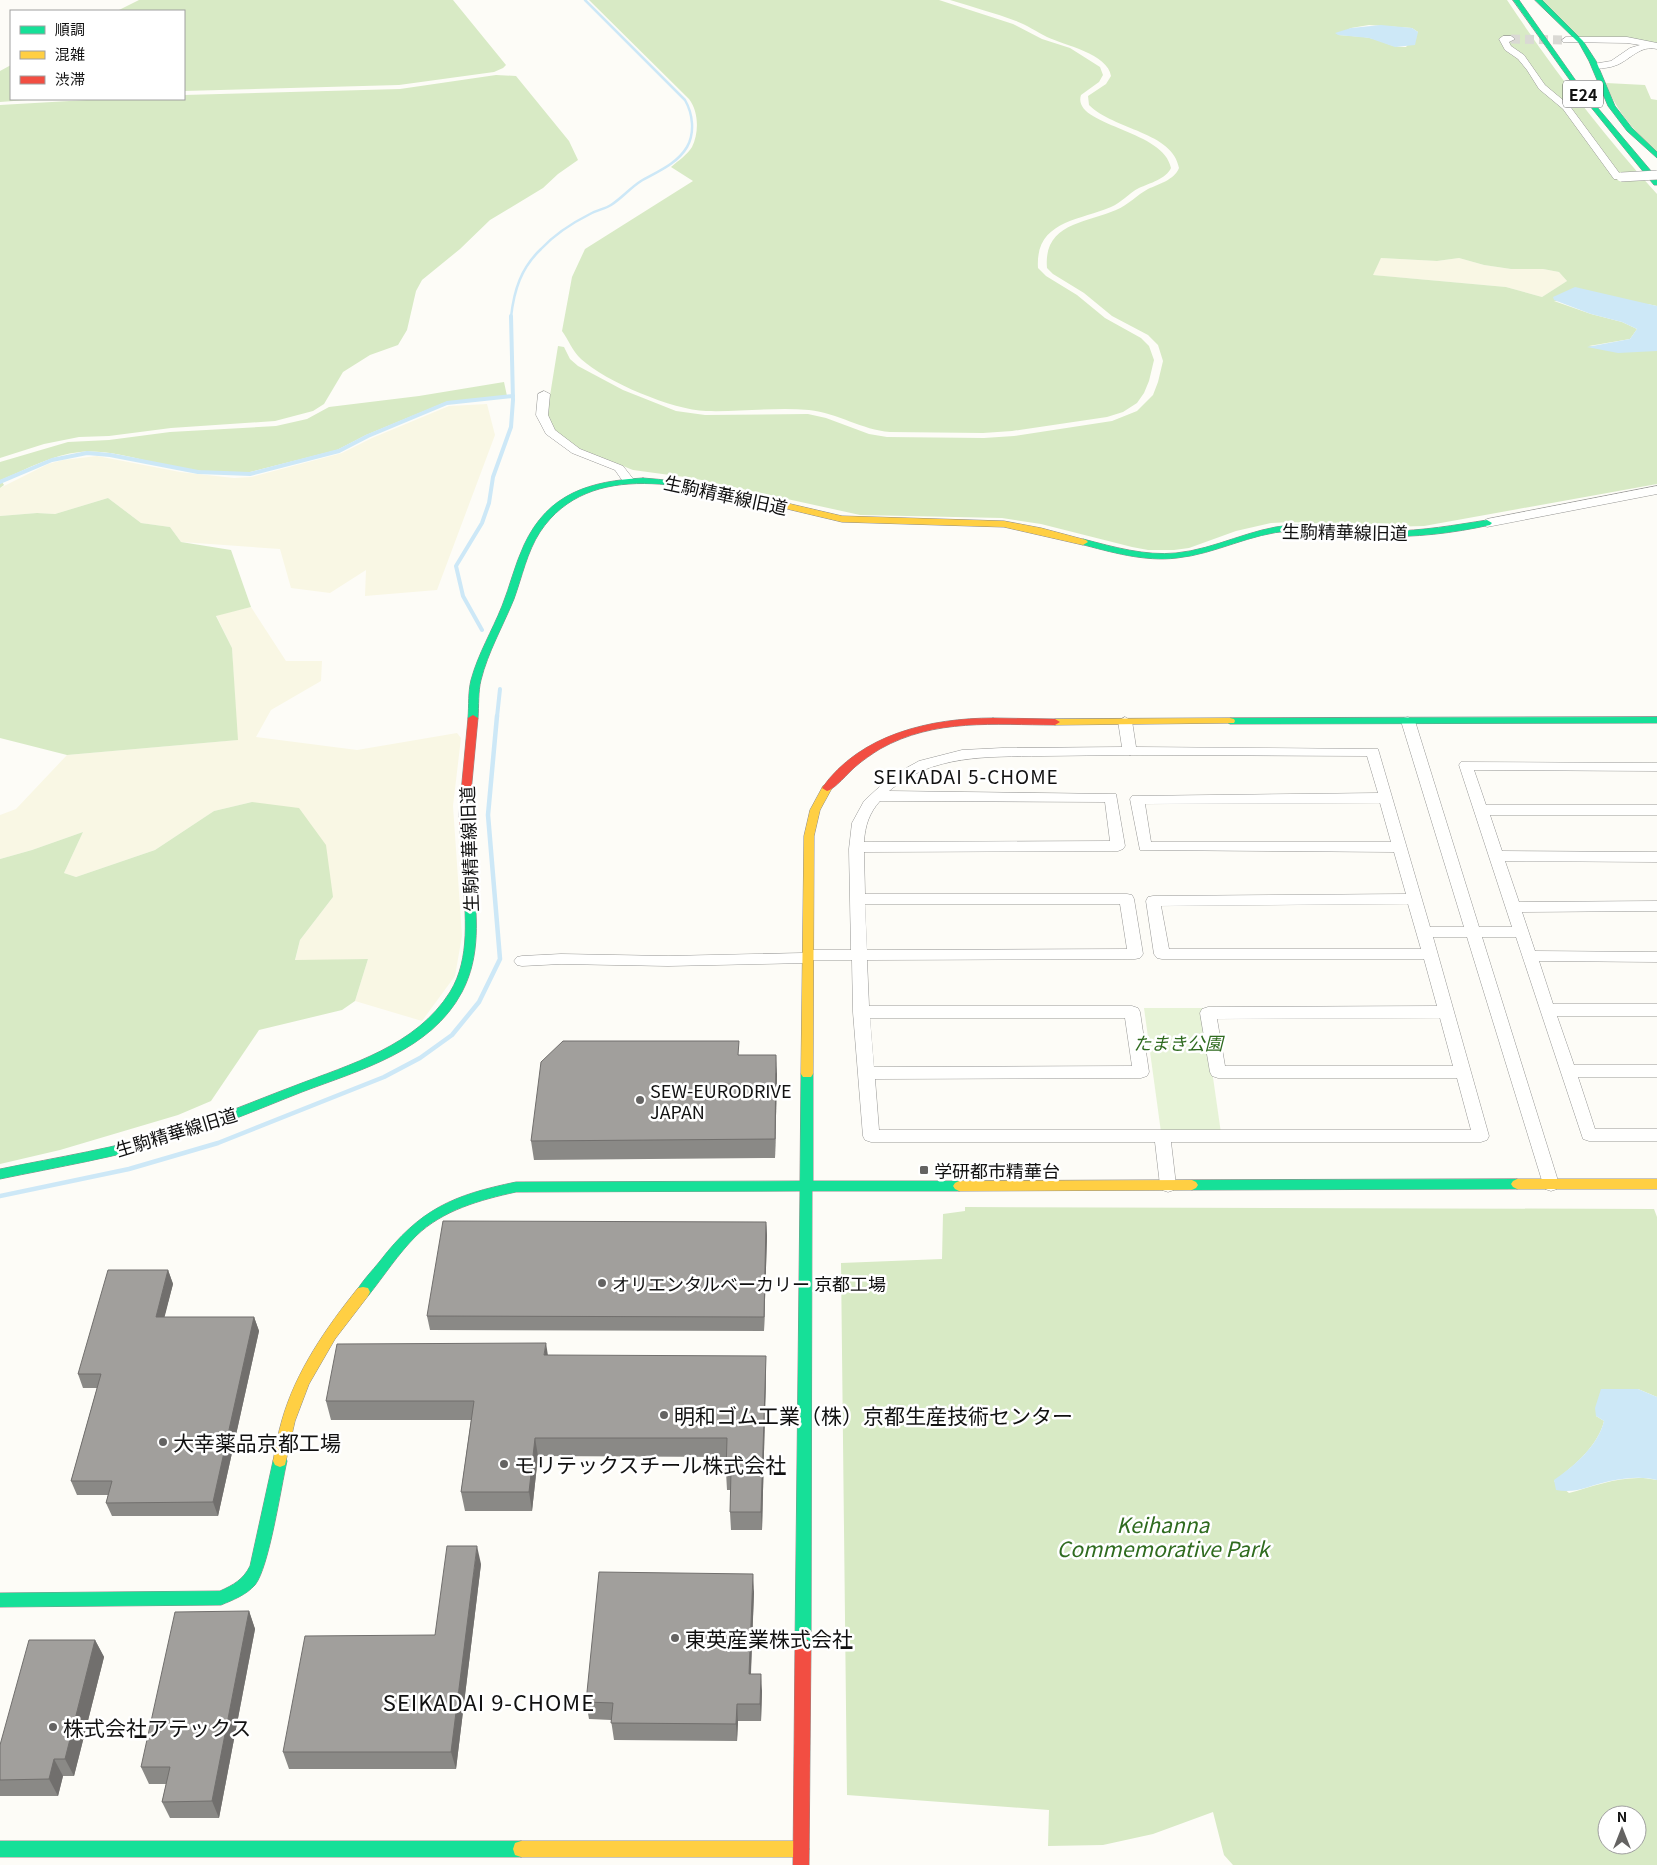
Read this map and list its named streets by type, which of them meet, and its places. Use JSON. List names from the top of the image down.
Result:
{
  "streets": {
    "main road": ["E24", "生駒精華線旧道"]
  },
  "districts": ["SEIKADAI 5-CHOME", "SEIKADAI 9-CHOME"],
  "parks": ["たまき公園", "Keihanna Commemorative Park"],
  "places": {
    "other": [
      "SEW-EURODRIVE JAPAN",
      "オリエンタルベーカリー 京都工場",
      "明和ゴム工業（株）京都生産技術センター",
      "大幸薬品京都工場",
      "モリテックスチール株式会社",
      "東英産業株式会社",
      "株式会社アテックス"
    ],
    "transit": ["学研都市精華台"]
  },
  "legend": ["順調", "混雑", "渋滞"],
  "north": "top"
}
